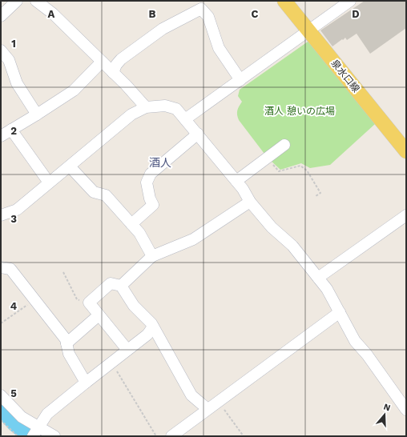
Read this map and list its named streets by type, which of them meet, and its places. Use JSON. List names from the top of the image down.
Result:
{
  "streets": {
    "main road": ["泉水口線"]
  },
  "districts": ["酒人"],
  "parks": ["酒人 憩いの広場"],
  "north": "top",
  "grid": {
    "columns": [
      "A",
      "B",
      "C",
      "D"
    ],
    "rows": [
      "1",
      "2",
      "3",
      "4",
      "5"
    ]
  }
}
